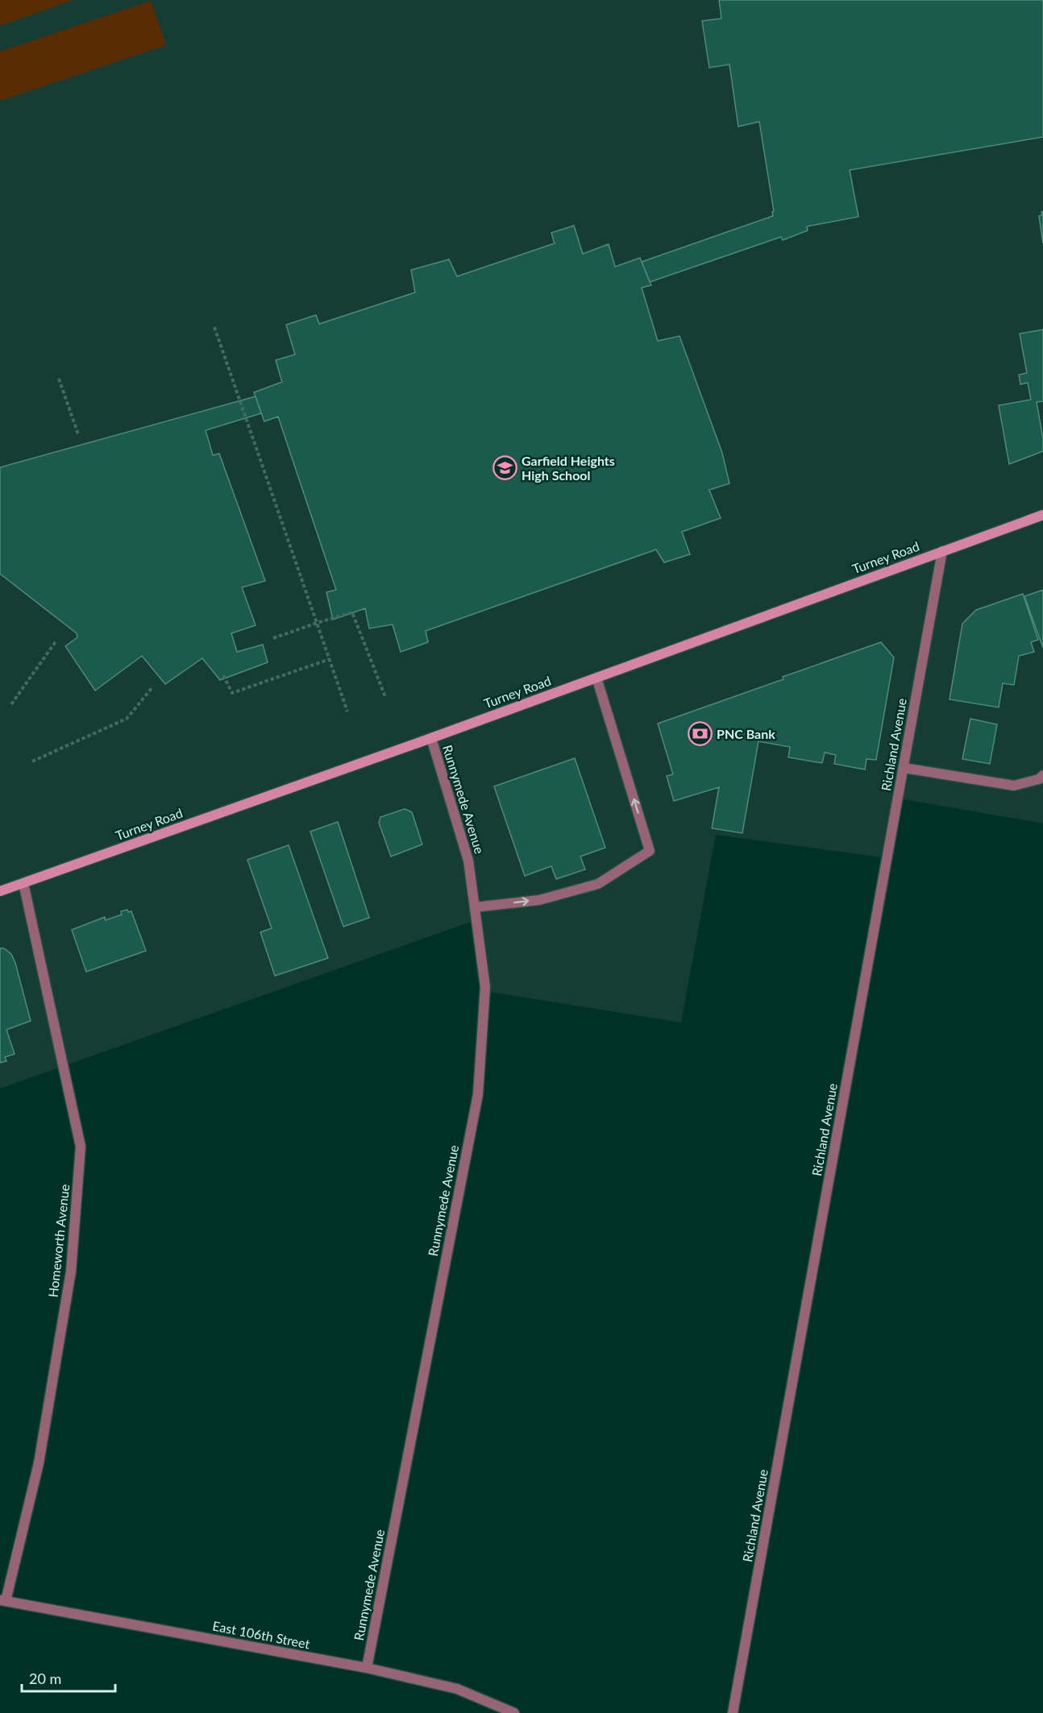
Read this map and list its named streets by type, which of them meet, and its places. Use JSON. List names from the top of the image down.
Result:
{
  "streets": {
    "main road": ["Turney Road"],
    "street": [
      "Richland Avenue",
      "Runnymede Avenue",
      "Homeworth Avenue",
      "East 106th Street"
    ]
  },
  "crossings": [
    ["Turney Road", "Richland Avenue"],
    ["Turney Road", "Runnymede Avenue"],
    ["Turney Road", "Homeworth Avenue"],
    ["Runnymede Avenue", "East 106th Street"],
    ["Homeworth Avenue", "East 106th Street"]
  ],
  "places": {
    "school or university": ["Garfield Heights High School"],
    "bank": ["PNC Bank"]
  },
  "scale_bar": "20 m"
}
